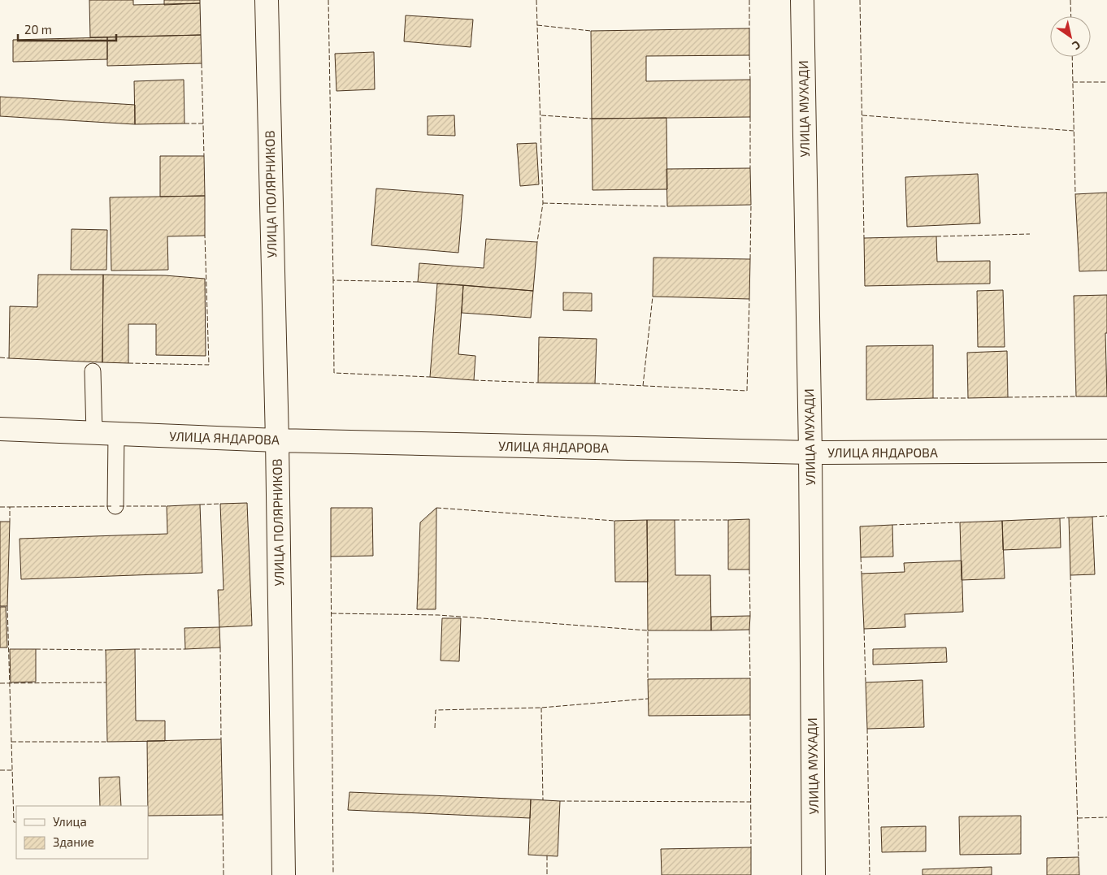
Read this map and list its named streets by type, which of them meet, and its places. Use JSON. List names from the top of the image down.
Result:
{
  "streets": {
    "street": ["УЛИЦА МУХАДИ", "УЛИЦА ПОЛЯРНИКОВ", "УЛИЦА ЯНДАРОВА"]
  },
  "crossings": [
    ["УЛИЦА МУХАДИ", "УЛИЦА ЯНДАРОВА"],
    ["УЛИЦА ПОЛЯРНИКОВ", "УЛИЦА ЯНДАРОВА"]
  ],
  "legend": ["Улица", "Здание"],
  "scale_bar": "20 m",
  "north": "bottom right"
}
